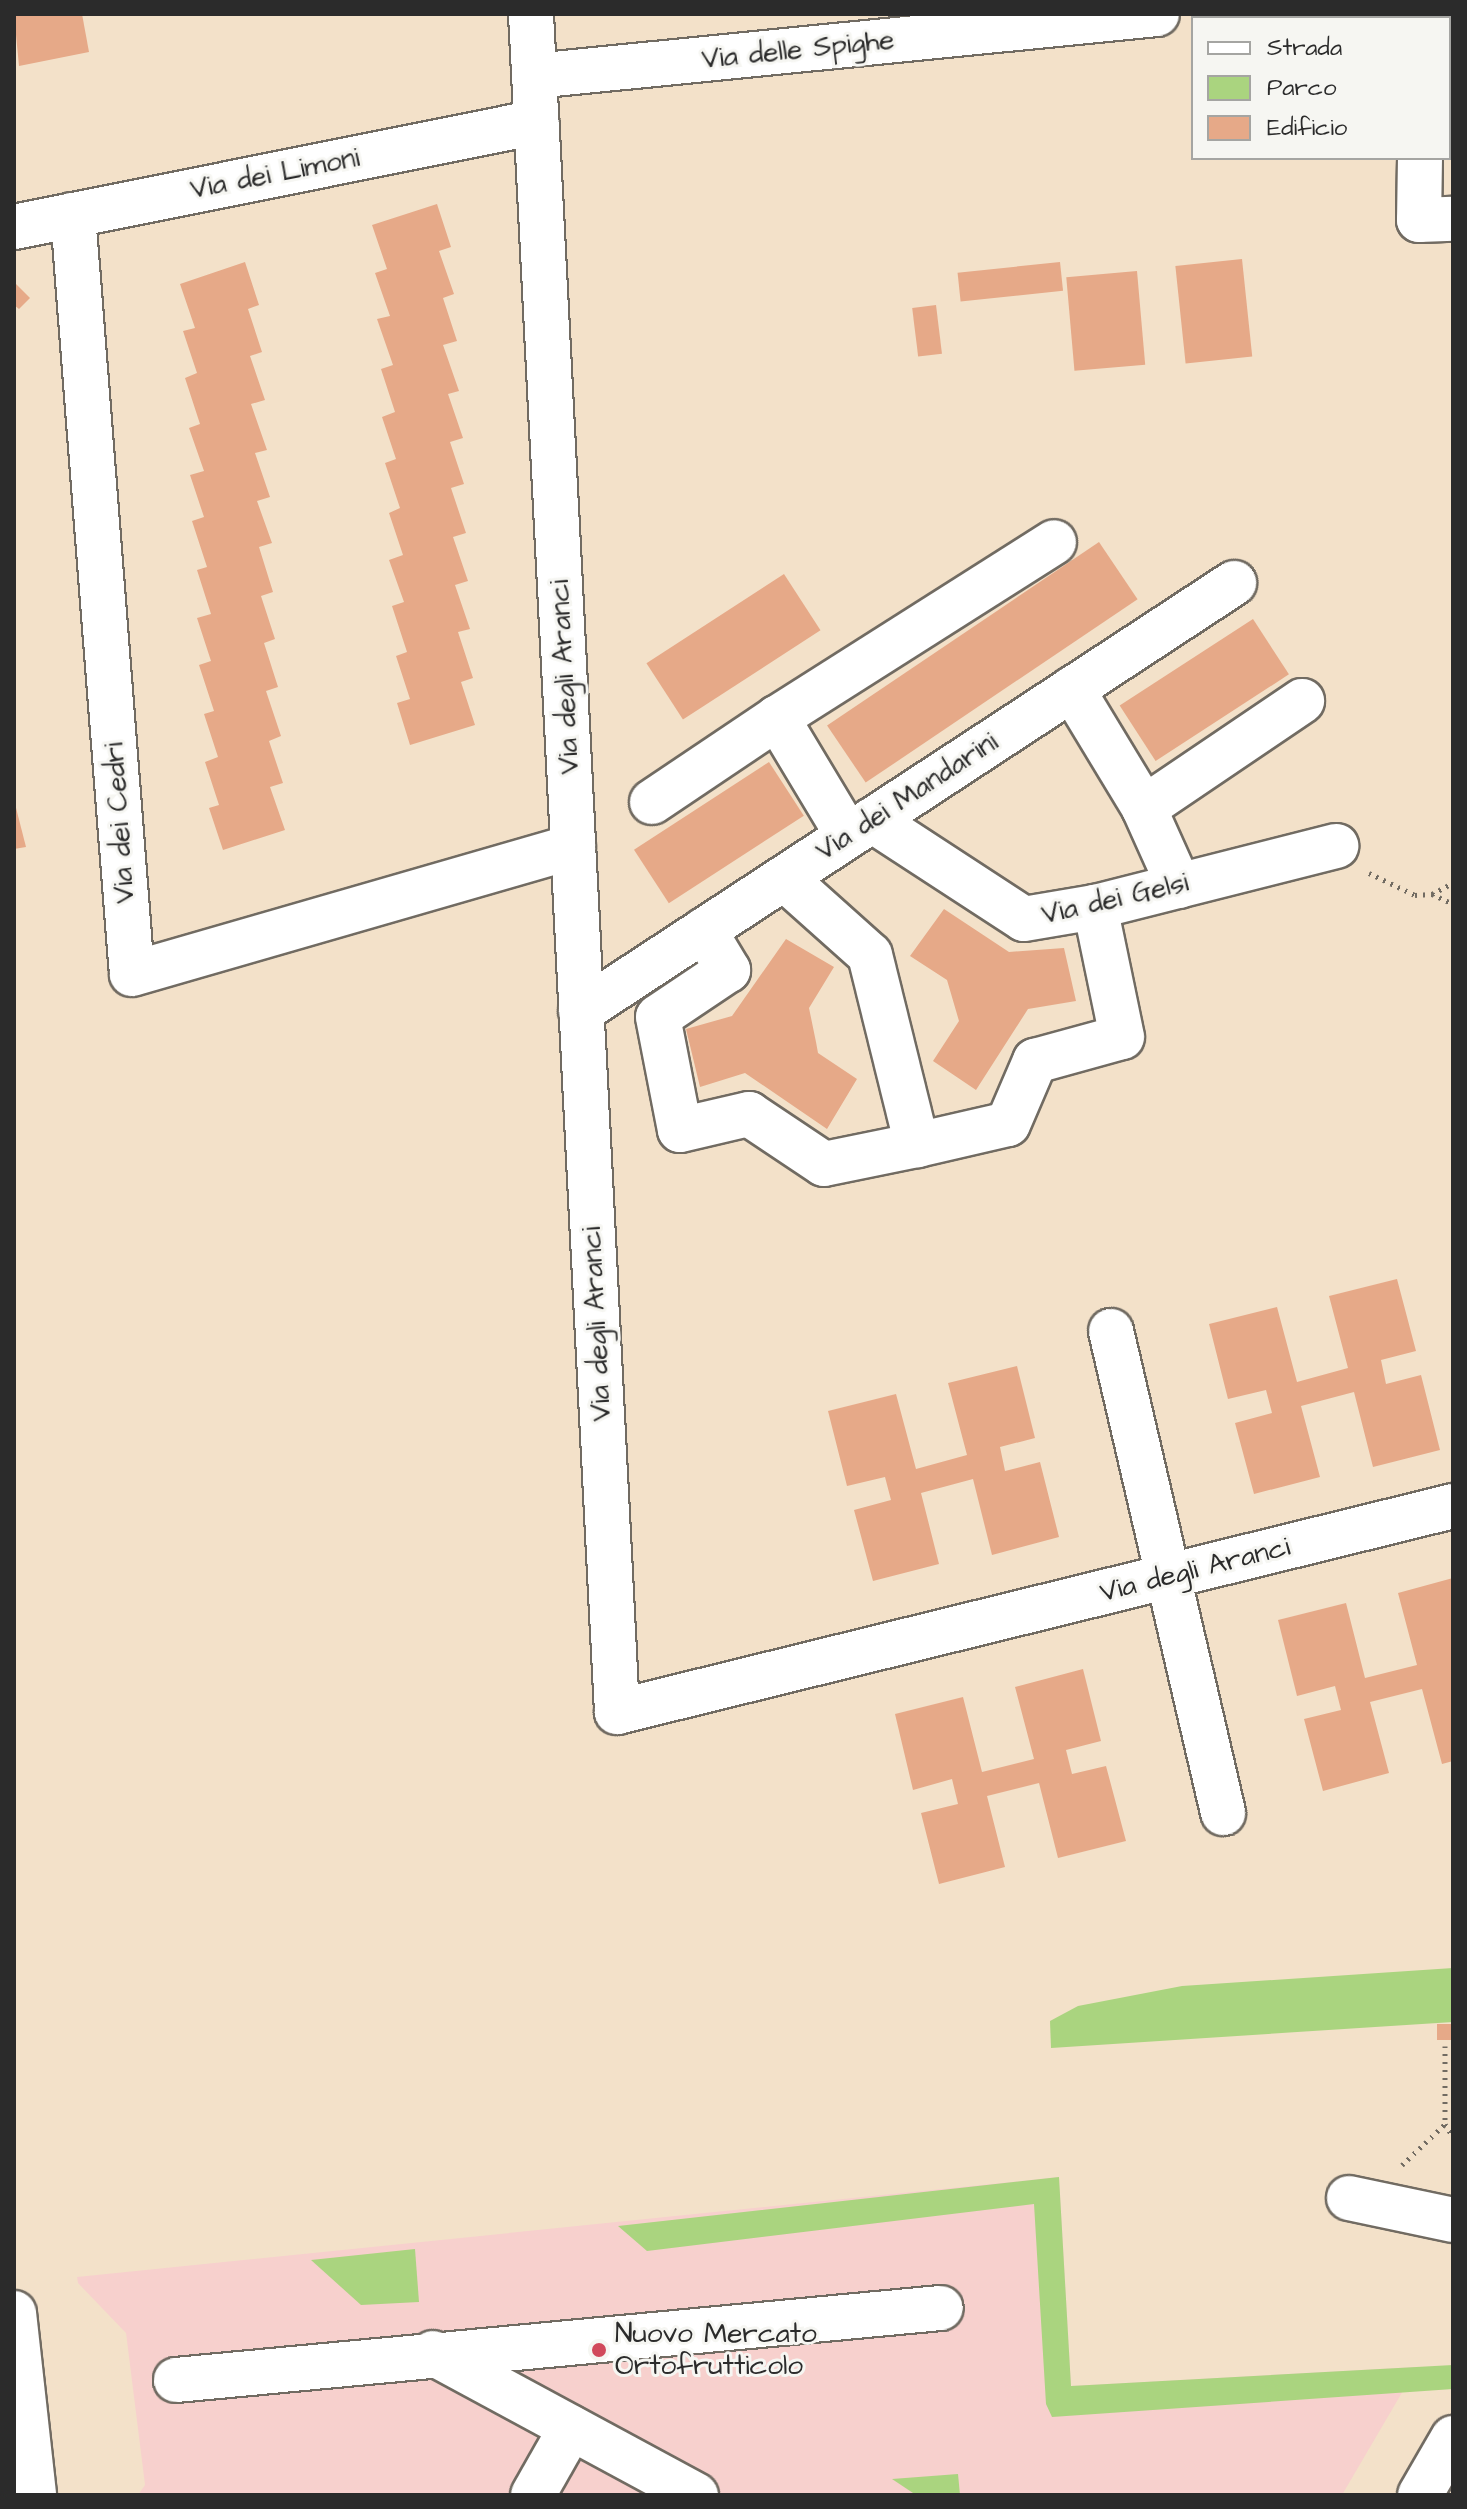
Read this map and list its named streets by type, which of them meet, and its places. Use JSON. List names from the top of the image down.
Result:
{
  "streets": {
    "street": [
      "Via delle Spighe",
      "Via dei Limoni",
      "Via degli Aranci",
      "Via dei Mandarini",
      "Via dei Cedri",
      "Via dei Gelsi"
    ]
  },
  "crossings": [
    ["Via delle Spighe", "Via degli Aranci"],
    ["Via dei Limoni", "Via degli Aranci"],
    ["Via dei Limoni", "Via dei Cedri"],
    ["Via degli Aranci", "Via dei Mandarini"],
    ["Via degli Aranci", "Via dei Cedri"],
    ["Via dei Mandarini", "Via dei Gelsi"]
  ],
  "places": ["Nuovo Mercato Ortofrutticolo"],
  "legend": ["Strada", "Parco", "Edificio"]
}
